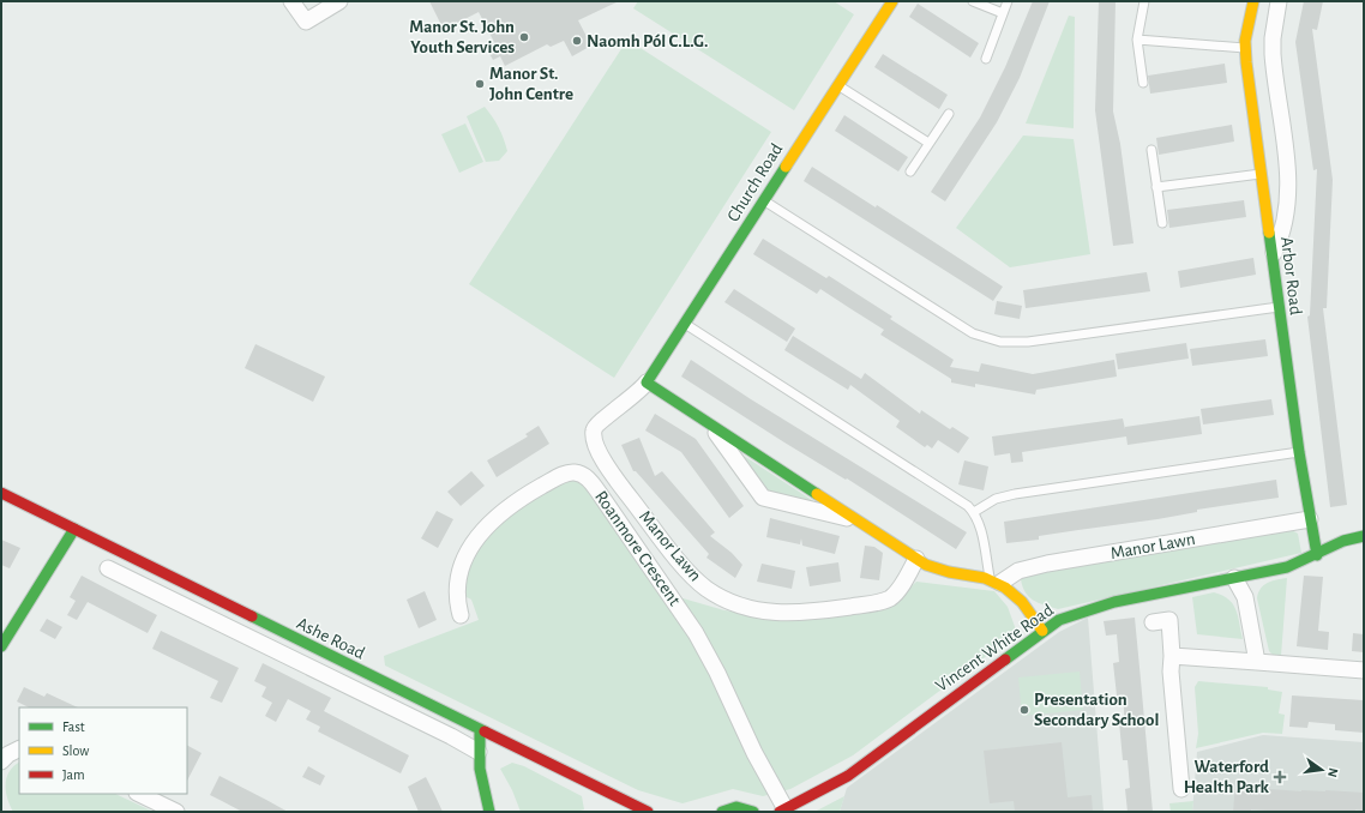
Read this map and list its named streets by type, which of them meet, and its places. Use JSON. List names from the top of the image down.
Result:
{
  "streets": {
    "street": [
      "Church Road",
      "Arbor Road",
      "Manor Lawn",
      "Roanmore Crescent",
      "Ashe Road",
      "Vincent White Road"
    ]
  },
  "crossings": [
    ["Church Road", "Manor Lawn"],
    ["Arbor Road", "Manor Lawn"],
    ["Arbor Road", "Vincent White Road"],
    ["Roanmore Crescent", "Vincent White Road"]
  ],
  "places": {
    "other": [
      "Manor St. John Youth Services",
      "Naomh Pól C.L.G.",
      "Manor St. John Centre",
      "Presentation Secondary School"
    ],
    "health": ["Waterford Health Park"]
  },
  "legend": ["Fast", "Slow", "Jam"],
  "north": "right"
}
